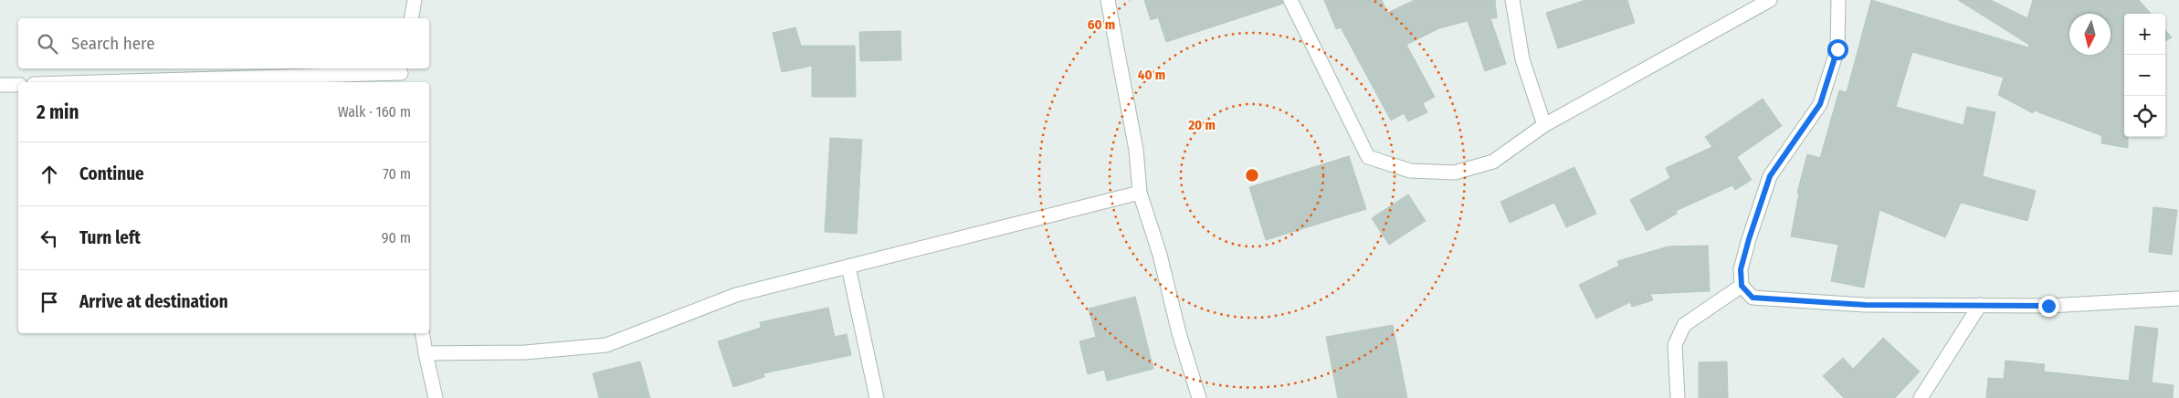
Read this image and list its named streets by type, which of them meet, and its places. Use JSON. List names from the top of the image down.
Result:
{
  "north": "bottom",
  "page": {
    "map_buttons": ["+", "−"],
    "search": "Search here",
    "heading": ["2 min", "Walk · 160 m"],
    "list": [
      ["Continue", "70 m"],
      ["Turn left", "90 m"],
      "Arrive at destination"
    ]
  },
  "rings": ["60 m", "40 m", "20 m"]
}
